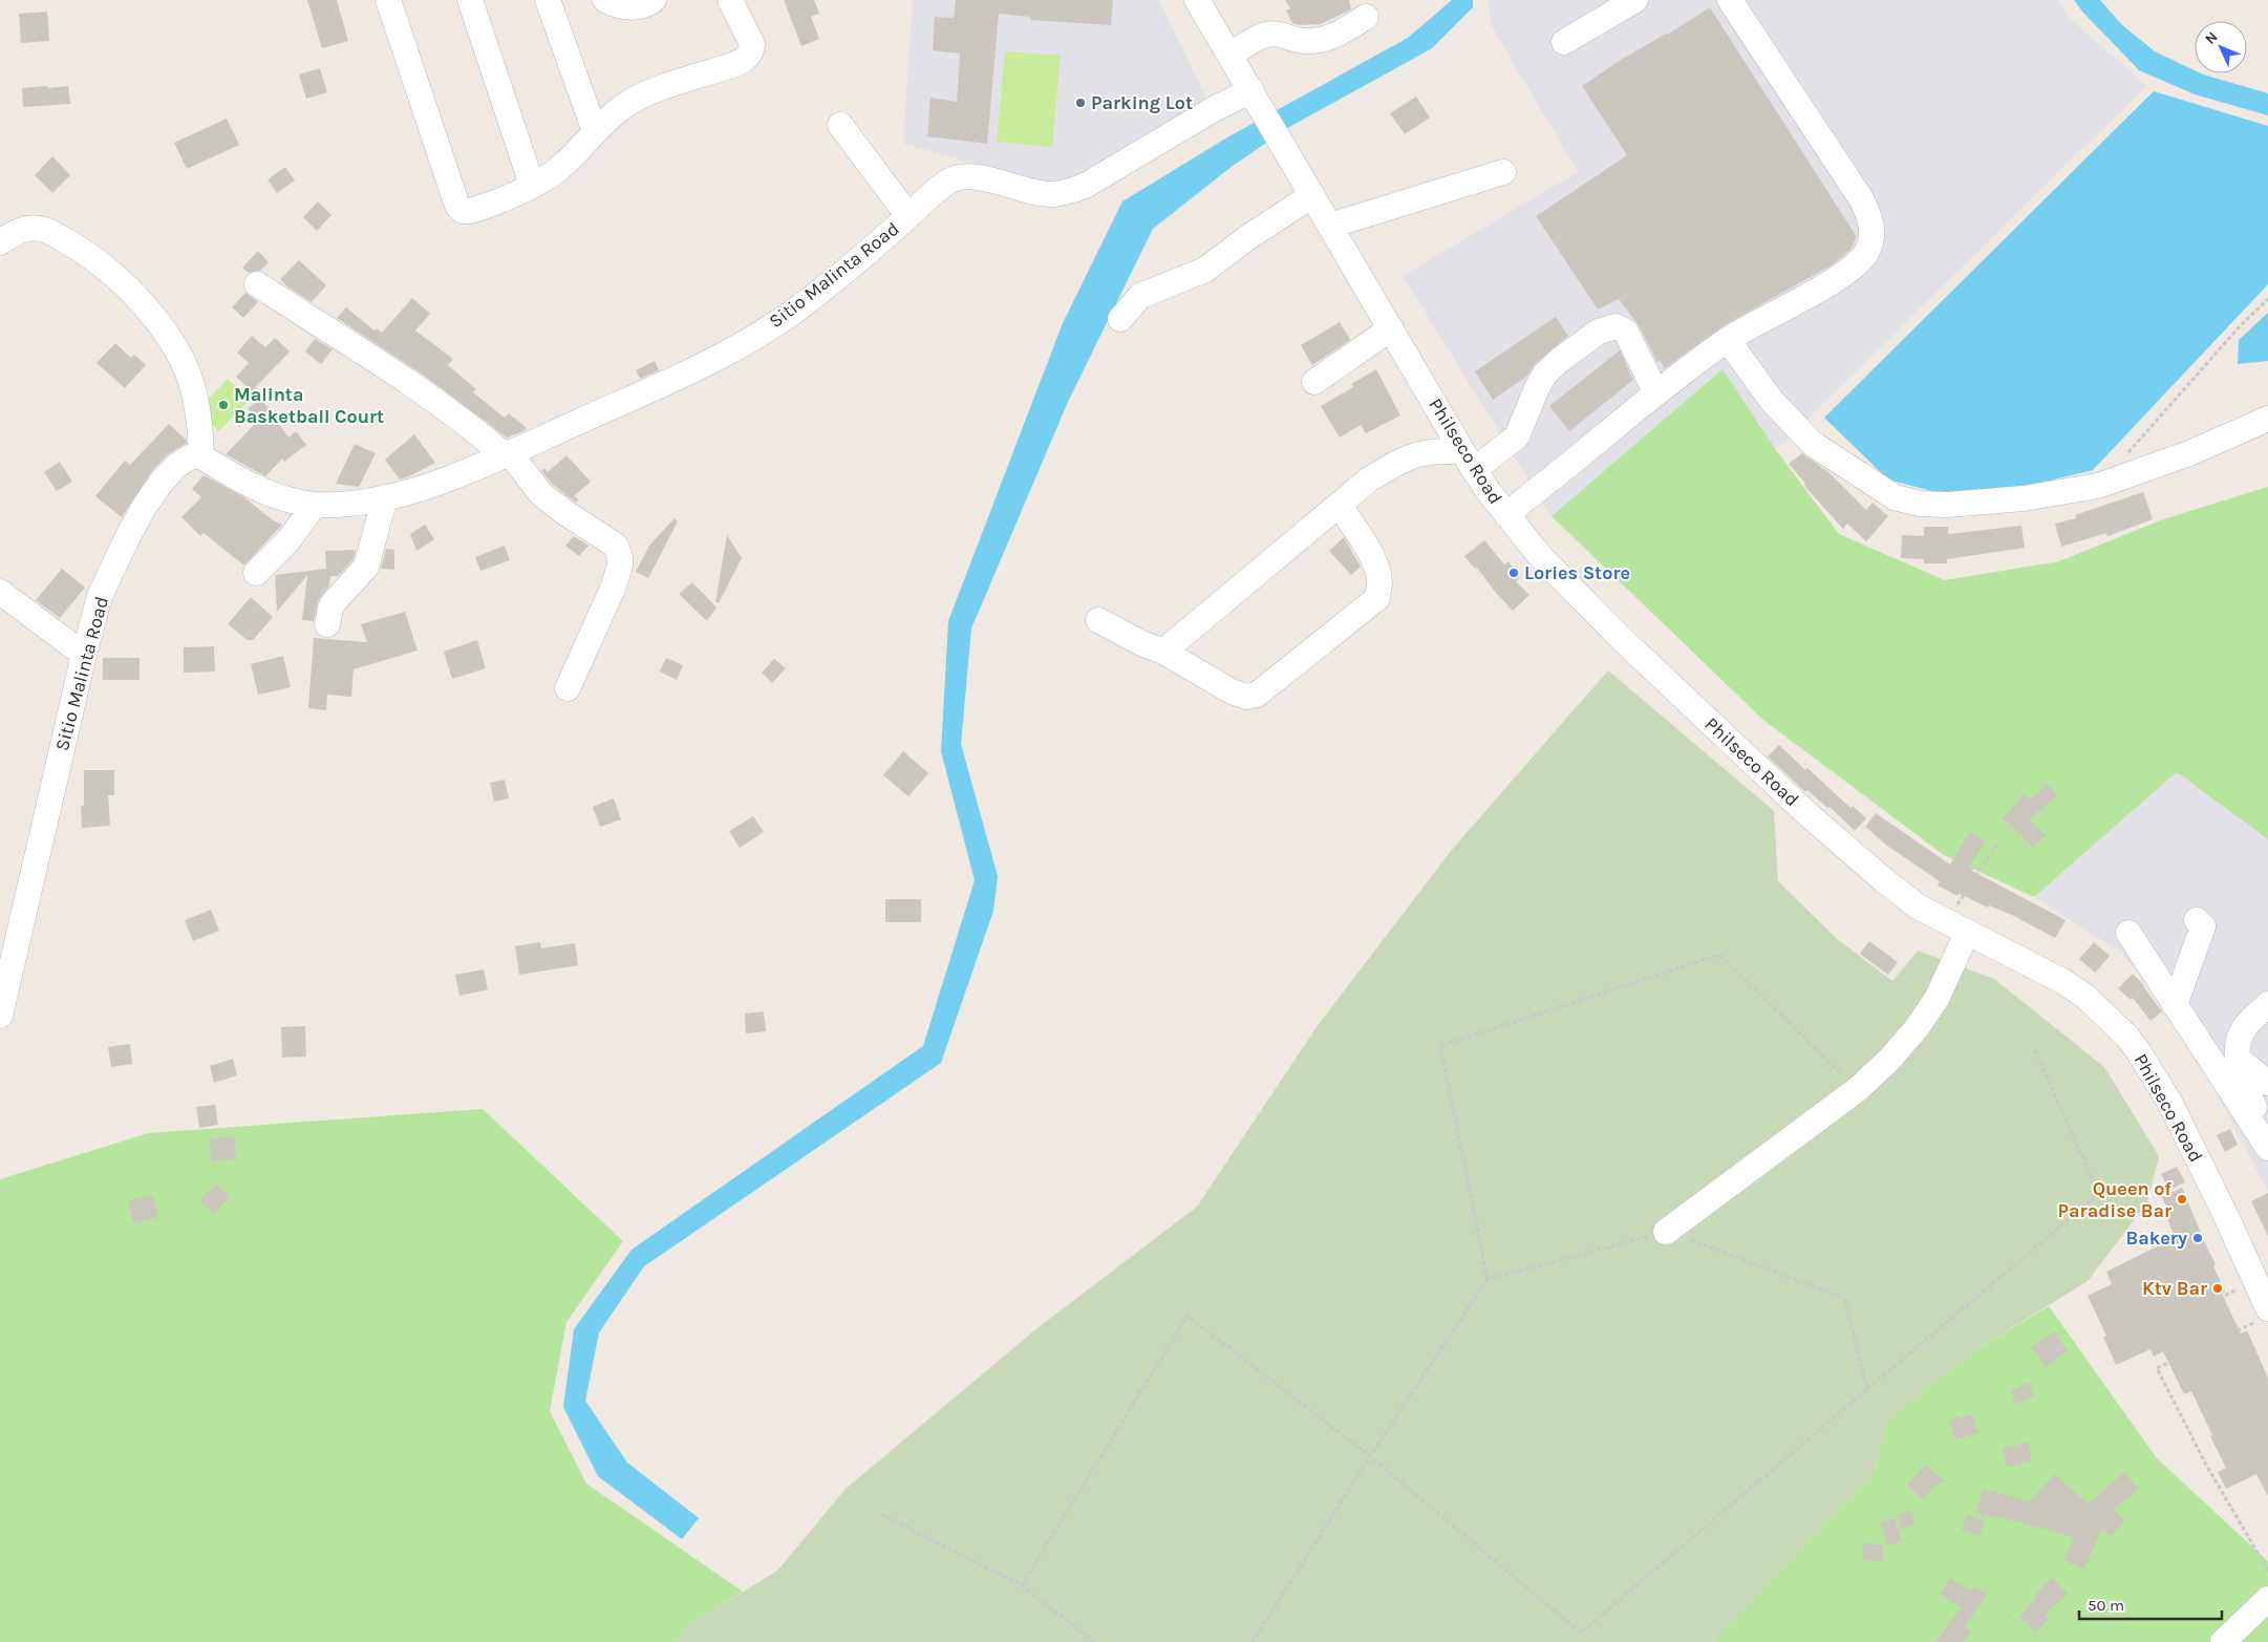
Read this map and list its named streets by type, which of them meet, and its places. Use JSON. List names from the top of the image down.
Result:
{
  "streets": {
    "street": ["Sitio Malinta Road", "Philseco Road"]
  },
  "crossings": [
    ["Sitio Malinta Road", "Philseco Road"]
  ],
  "places": [
    "Parking Lot",
    "Malinta Basketball Court",
    "Lories Store",
    "Queen of Paradise Bar",
    "Bakery",
    "Ktv Bar"
  ],
  "scale_bar": "50 m",
  "north": "top left"
}
